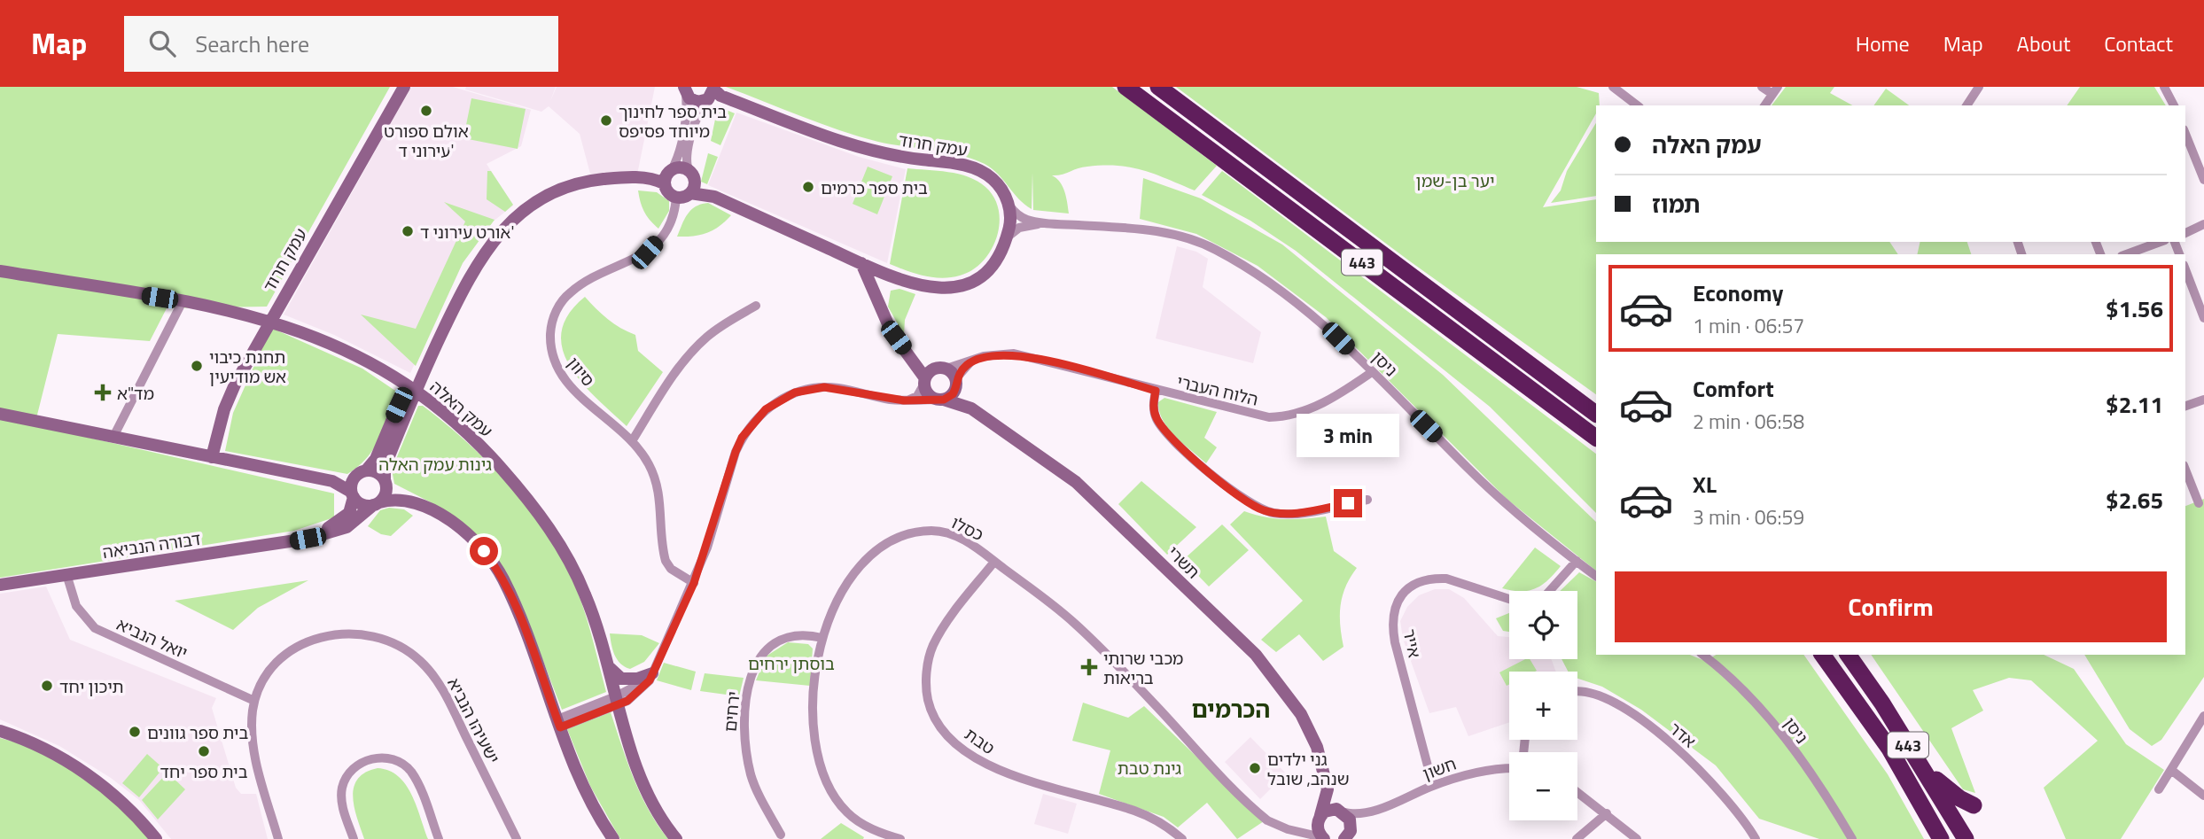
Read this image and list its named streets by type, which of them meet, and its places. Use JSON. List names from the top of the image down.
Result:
{
  "streets": {
    "highway": ["443"],
    "street": [
      "עמק חרוד",
      "ניסן",
      "סיוון",
      "הלוח העברי",
      "עמק האלה",
      "כסלו",
      "דבורה הנביאה",
      "תשרי",
      "יואל הנביא",
      "אייר",
      "ירחים",
      "ישעיהו הנביא",
      "אדר",
      "טבת",
      "חשון"
    ]
  },
  "crossings": [
    ["עמק חרוד", "ניסן"],
    ["עמק חרוד", "עמק האלה"],
    ["ניסן", "הלוח העברי"],
    ["הלוח העברי", "תשרי"],
    ["כסלו", "ירחים"],
    ["כסלו", "טבת"],
    ["דבורה הנביאה", "יואל הנביא"],
    ["תשרי", "חשון"],
    ["יואל הנביא", "ישעיהו הנביא"],
    ["אייר", "חשון"]
  ],
  "districts": ["הכרמים"],
  "parks": [
    "יער בן-שמן",
    "גינות עמק האלה",
    "בוסתן ירחים",
    "גינת טבת"
  ],
  "places": {
    "other": [
      "אולם ספורט עירוני ד'",
      "בית ספר לחינוך מיוחד פסיפס",
      "בית ספר כרמים",
      "אורט עירוני ד'",
      "תחנת כיבוי אש מודיעין",
      "תיכון יחד",
      "בית ספר גוונים",
      "בית ספר יחד",
      "גני ילדים שנהב, שובל"
    ],
    "health": ["מד\"א", "מכבי שרותי בריאות"]
  },
  "page": {
    "header": "Map",
    "search": "Search here",
    "nav": [
      "Home",
      "Map",
      "About",
      "Contact"
    ],
    "banner": ["עמק האלה", "תמוז"],
    "list": [
      {
        "name": "Economy",
        "note": "1 min · 06:57",
        "value": "$1.56"
      },
      {
        "name": "Comfort",
        "note": "2 min · 06:58",
        "value": "$2.11"
      },
      {
        "name": "XL",
        "note": "3 min · 06:59",
        "value": "$2.65"
      }
    ],
    "bubble": "3 min",
    "buttons": "Confirm",
    "map_buttons": ["+", "−"]
  }
}
